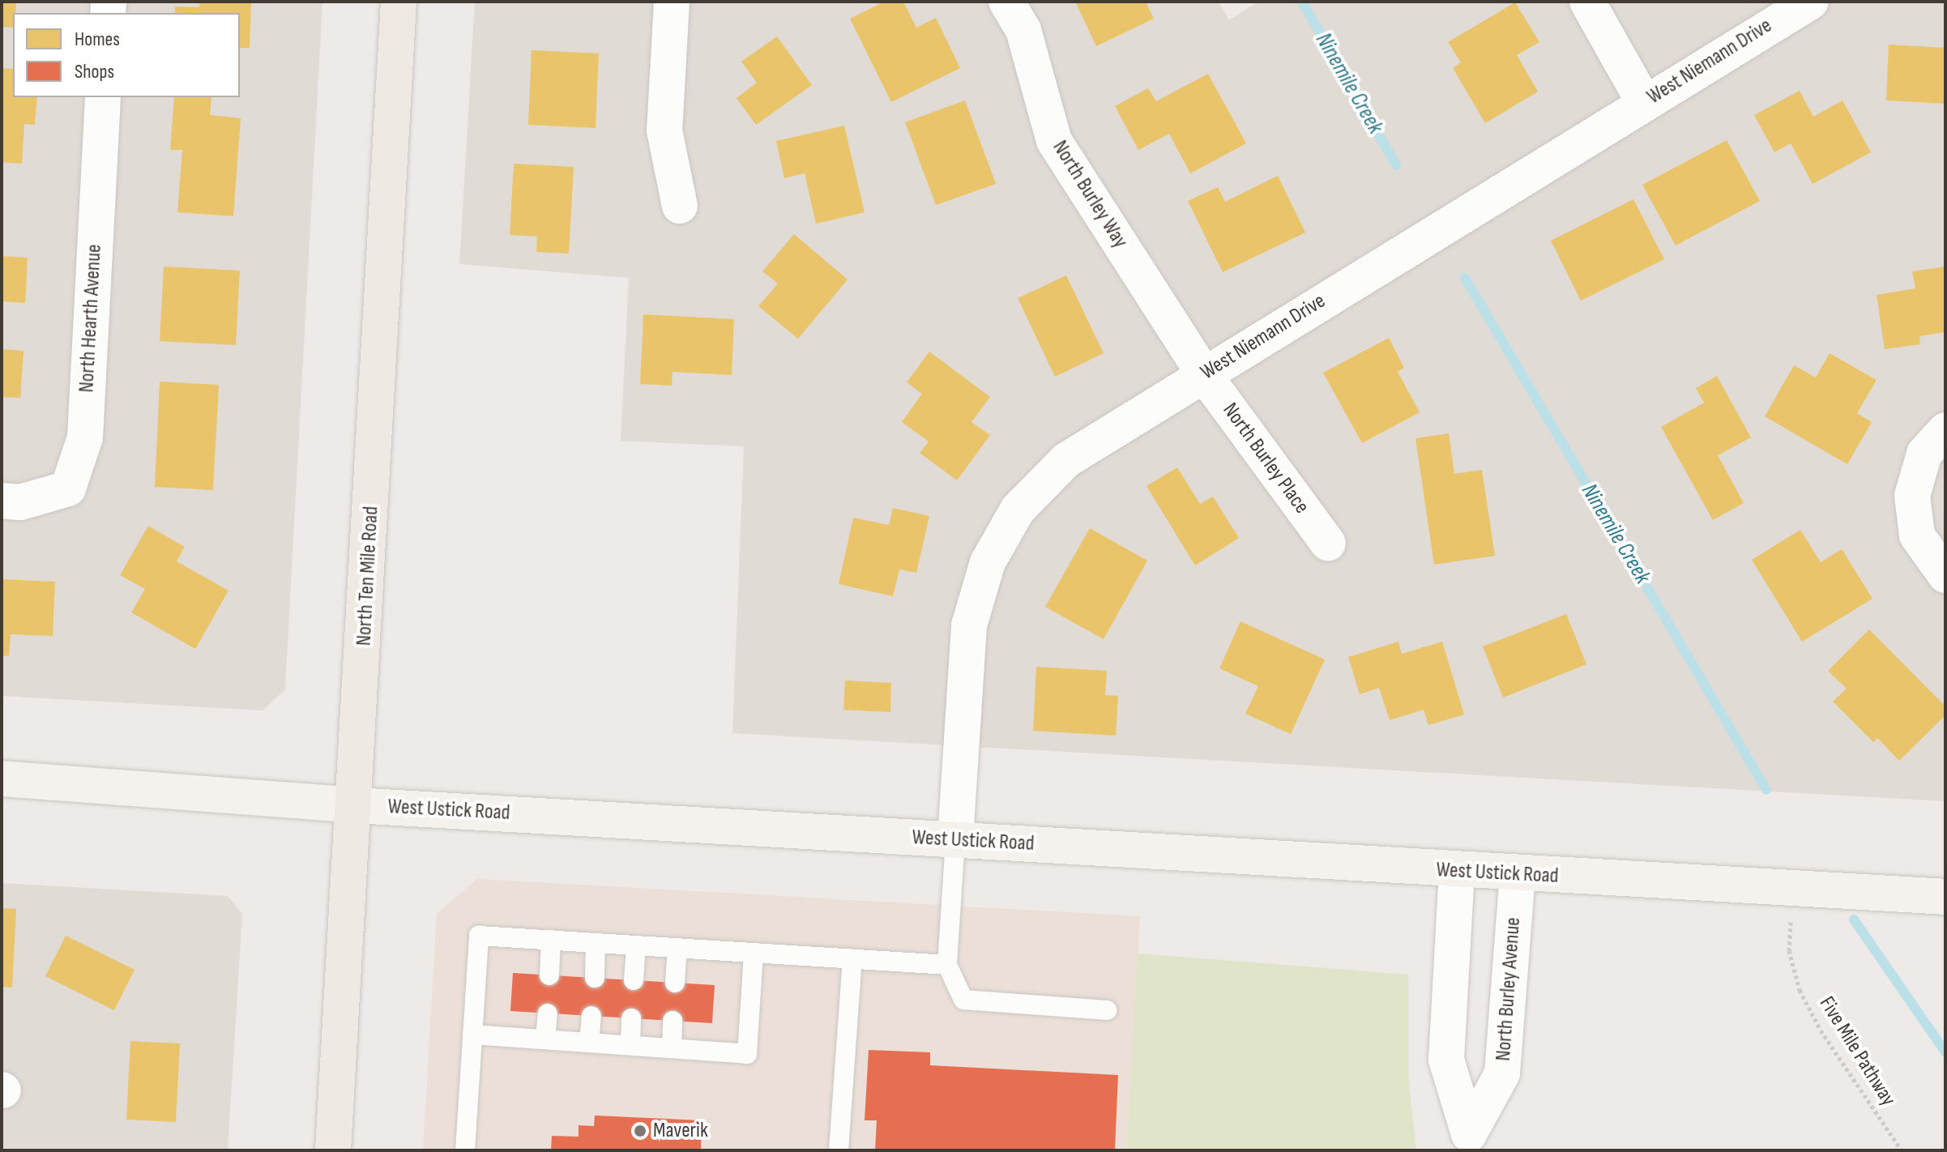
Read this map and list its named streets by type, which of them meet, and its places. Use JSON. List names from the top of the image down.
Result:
{
  "streets": {
    "main road": ["North Ten Mile Road", "West Ustick Road"],
    "street": [
      "West Niemann Drive",
      "North Burley Way",
      "North Hearth Avenue",
      "North Burley Place",
      "North Burley Avenue"
    ],
    "path": ["Five Mile Pathway"]
  },
  "crossings": [
    ["West Niemann Drive", "North Burley Way"],
    ["West Niemann Drive", "North Burley Place"],
    ["West Niemann Drive", "West Ustick Road"],
    ["North Burley Way", "North Burley Place"],
    ["North Ten Mile Road", "West Ustick Road"],
    ["West Ustick Road", "North Burley Avenue"],
    ["West Ustick Road", "Five Mile Pathway"]
  ],
  "water": ["Ninemile Creek"],
  "places": ["Maverik"],
  "legend": ["Homes", "Shops"]
}
